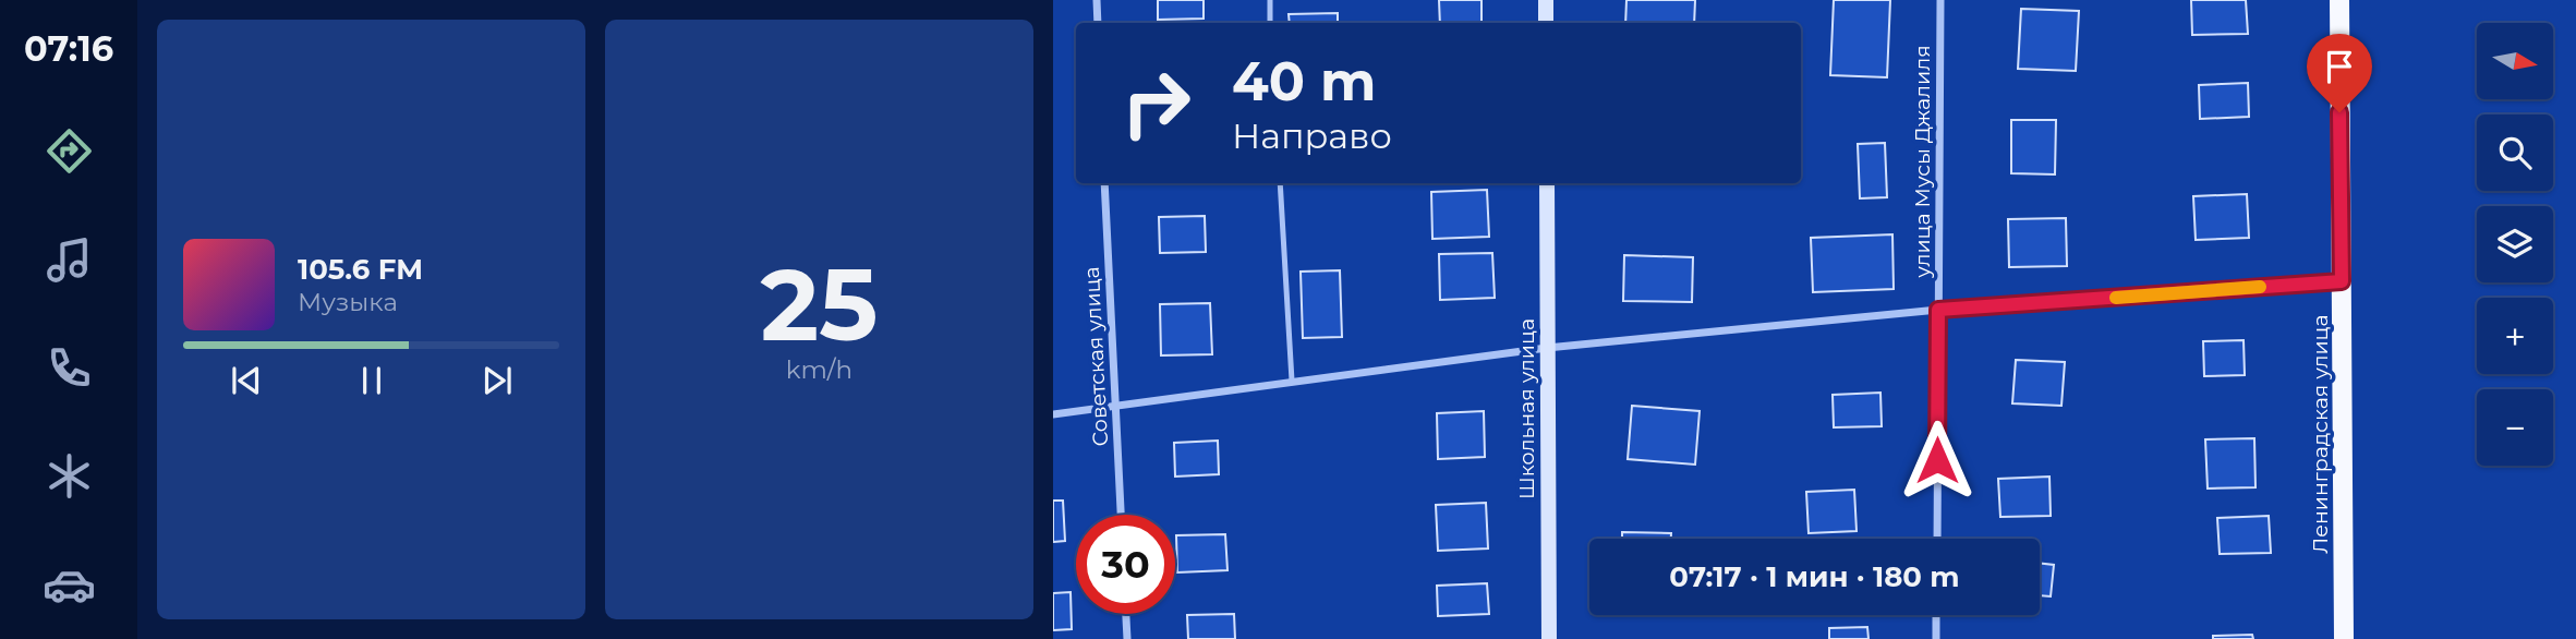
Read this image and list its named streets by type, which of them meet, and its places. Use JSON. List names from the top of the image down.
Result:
{
  "streets": {
    "main road": ["Ленинградская улица"],
    "street": ["улица Мусы Джалиля", "Советская улица", "Школьная улица"]
  },
  "north": "right",
  "page": {
    "tabs": "07:16",
    "tile": ["25", "km/h"],
    "map_buttons": ["+", "−"],
    "turn": ["40 m", "Направо"],
    "song": ["105.6 FM", "Музыка"],
    "limit": "30",
    "trip": "07:17 · 1 мин · 180 m"
  }
}
